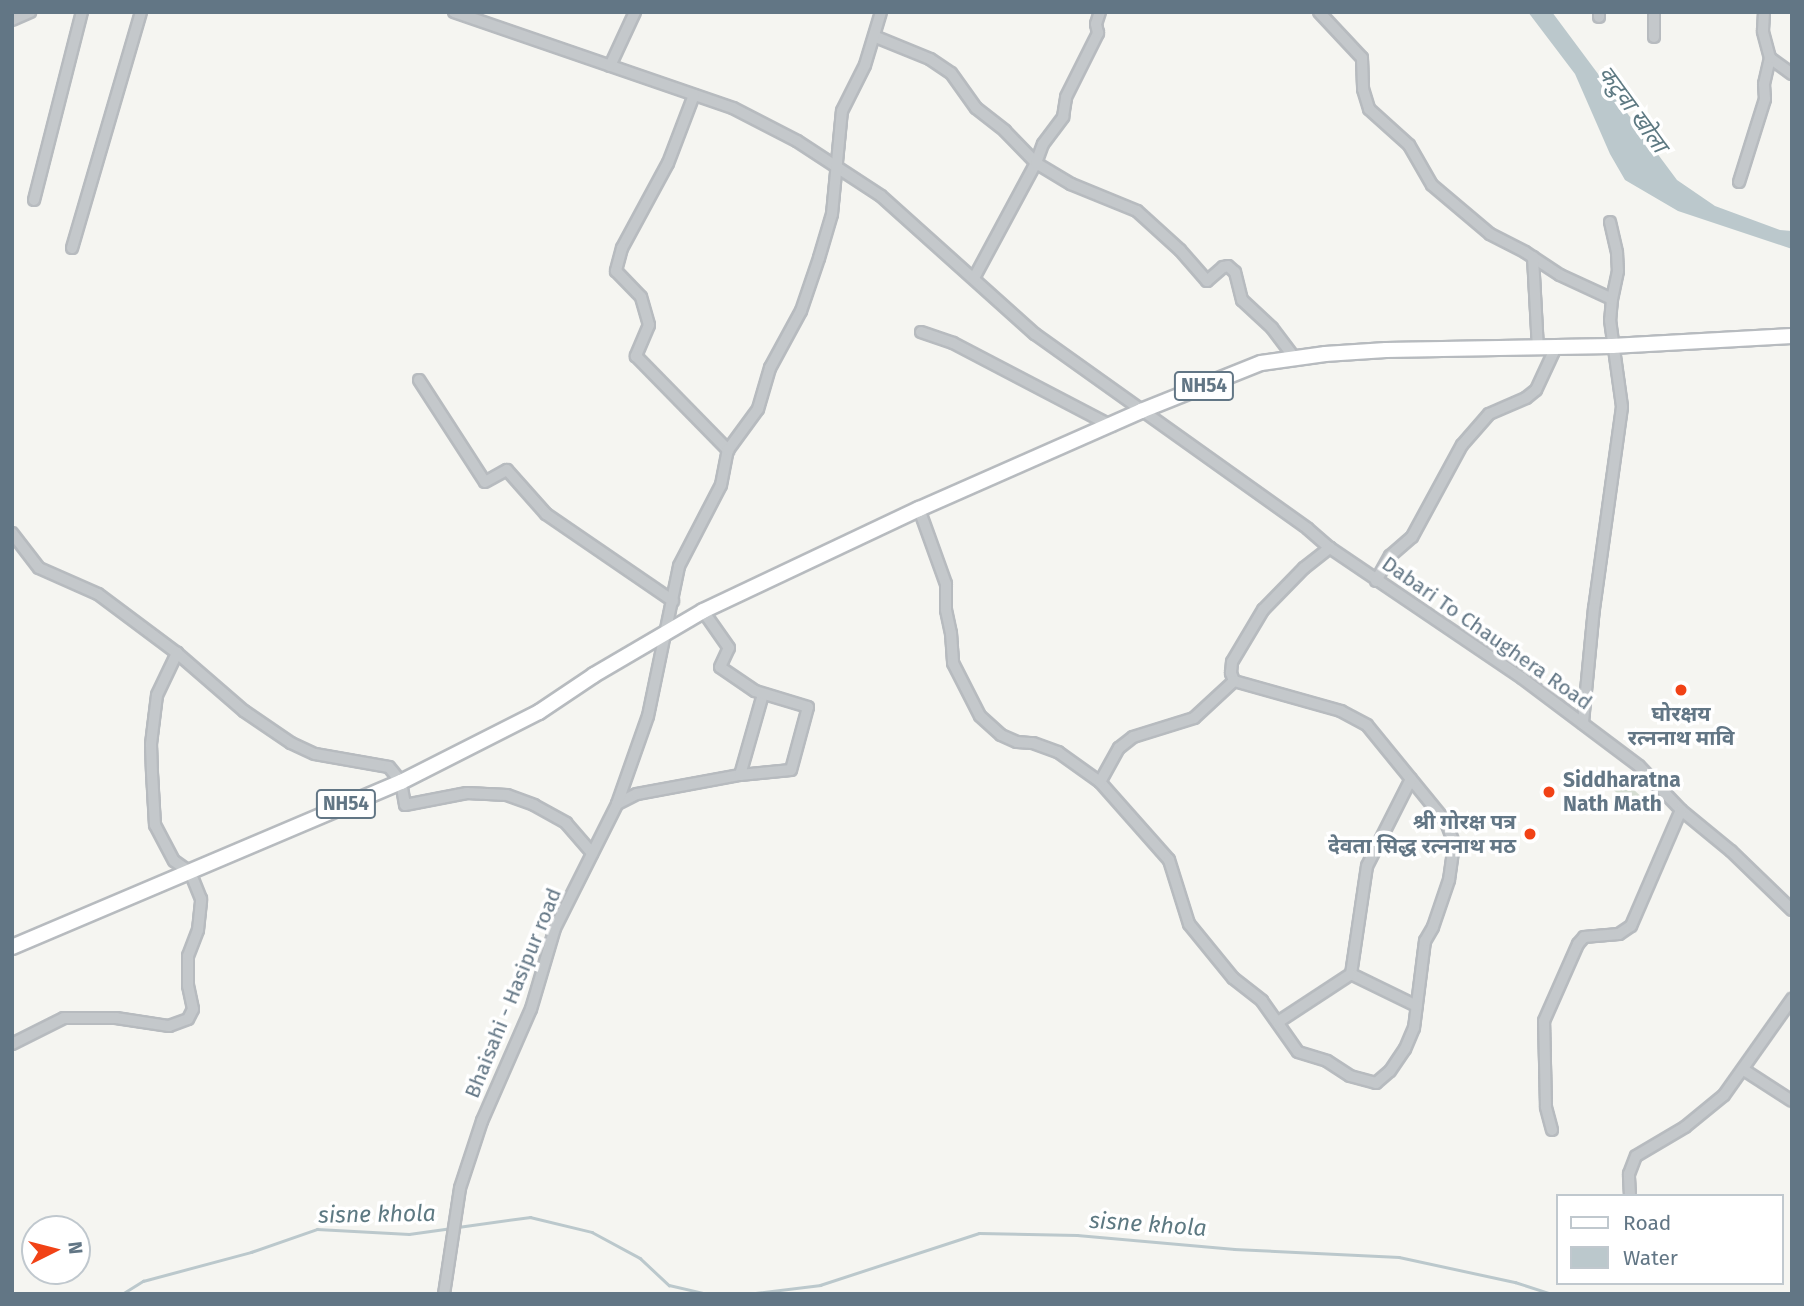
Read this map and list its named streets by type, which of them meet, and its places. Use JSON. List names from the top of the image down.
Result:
{
  "streets": {
    "main road": ["NH54"],
    "street": ["Dabari To Chaughera Road", "Bhaisahi - Hasipur road"]
  },
  "crossings": [
    ["NH54", "Dabari To Chaughera Road"],
    ["NH54", "Bhaisahi - Hasipur road"]
  ],
  "water": ["कटुवा खोला", "sisne khola"],
  "places": ["घोरक्षय रत्ननाथ मावि", "Siddharatna Nath Math", "श्री गोरक्ष पत्र देवता सिद्ध रत्ननाथ मठ"],
  "legend": ["Road", "Water"],
  "north": "right"
}
